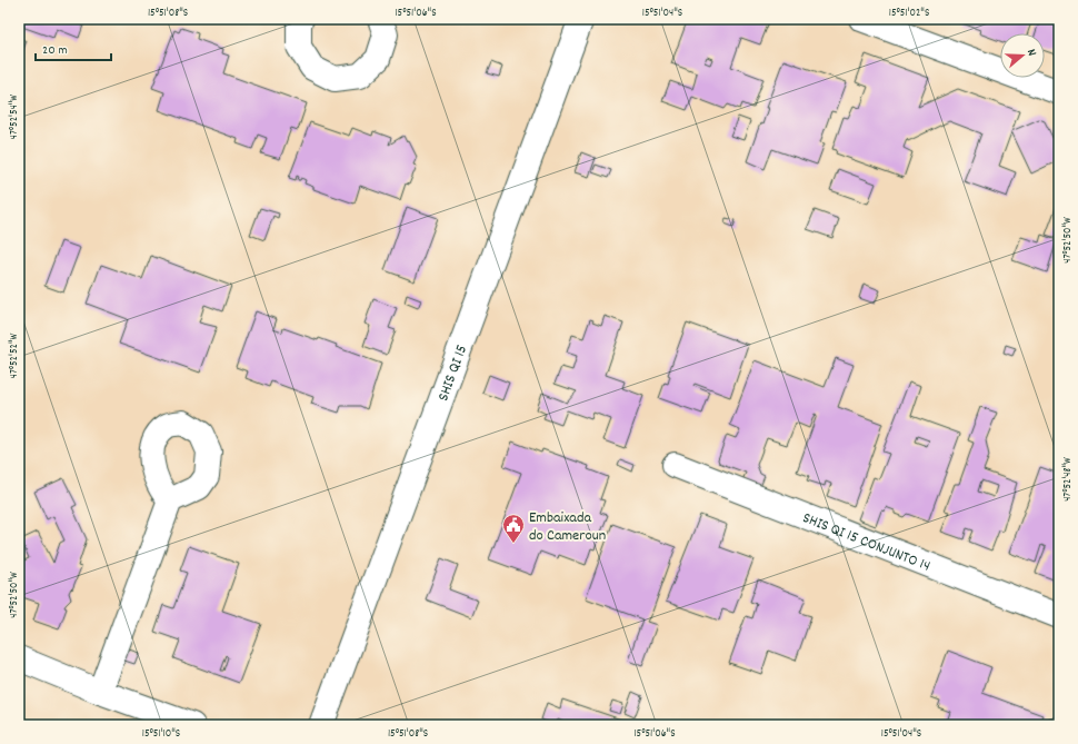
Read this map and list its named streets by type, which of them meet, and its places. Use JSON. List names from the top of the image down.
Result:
{
  "streets": {
    "street": ["SHIS QI 15", "SHIS QI 15 CONJUNTO 14"]
  },
  "places": {
    "public building": ["Embaixada do Cameroun"]
  },
  "scale_bar": "20 m",
  "north": "right",
  "coordinates": [
    "15°51'08\"S",
    "15°51'06\"S",
    "15°51'04\"S",
    "15°51'02\"S",
    "47°52'54\"W",
    "47°52'50\"W",
    "47°52'52\"W",
    "47°52'48\"W",
    "15°51'10\"S"
  ]
}
